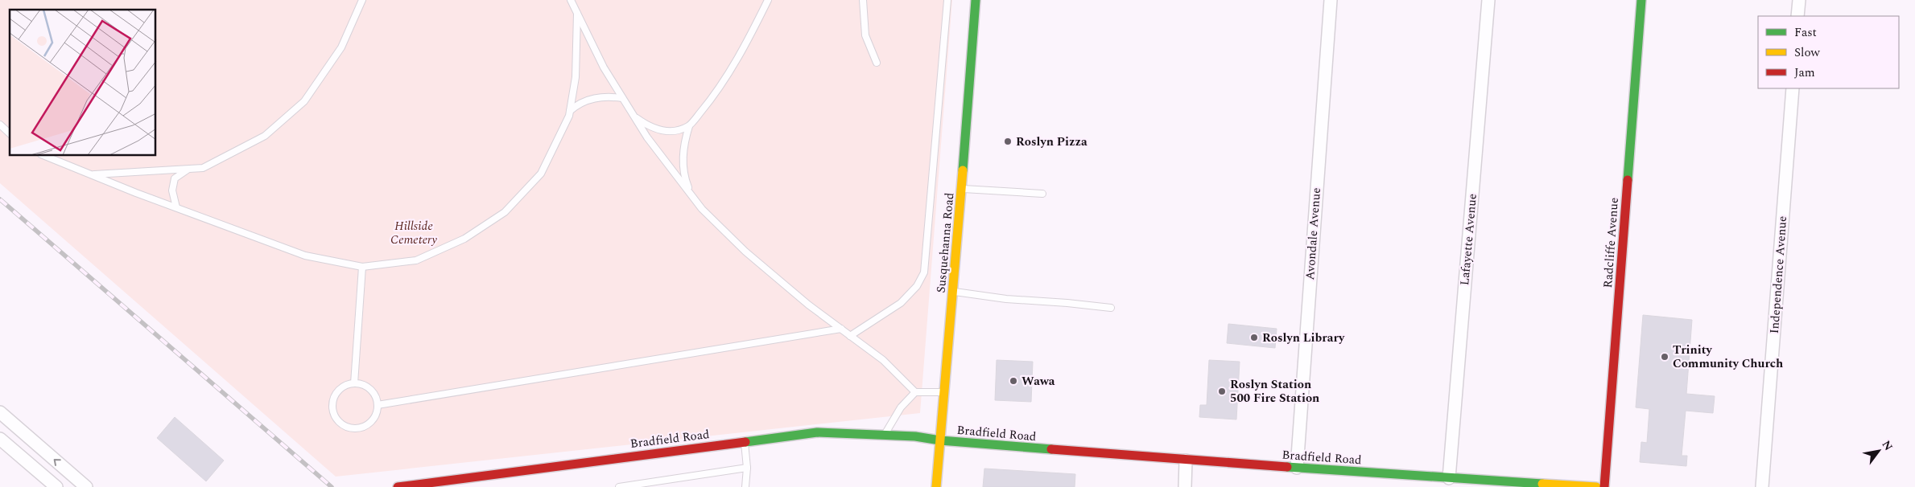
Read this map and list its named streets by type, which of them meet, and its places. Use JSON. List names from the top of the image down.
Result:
{
  "streets": {
    "street": [
      "Avondale Avenue",
      "Lafayette Avenue",
      "Susquehanna Road",
      "Radcliffe Avenue",
      "Independence Avenue",
      "Bradfield Road"
    ]
  },
  "crossings": [
    ["Avondale Avenue", "Bradfield Road"],
    ["Lafayette Avenue", "Bradfield Road"],
    ["Susquehanna Road", "Bradfield Road"]
  ],
  "parks": ["Hillside Cemetery"],
  "places": [
    "Roslyn Pizza",
    "Roslyn Library",
    "Trinity Community Church",
    "Wawa",
    "Roslyn Station 500 Fire Station"
  ],
  "legend": ["Fast", "Slow", "Jam"],
  "north": "top right"
}
